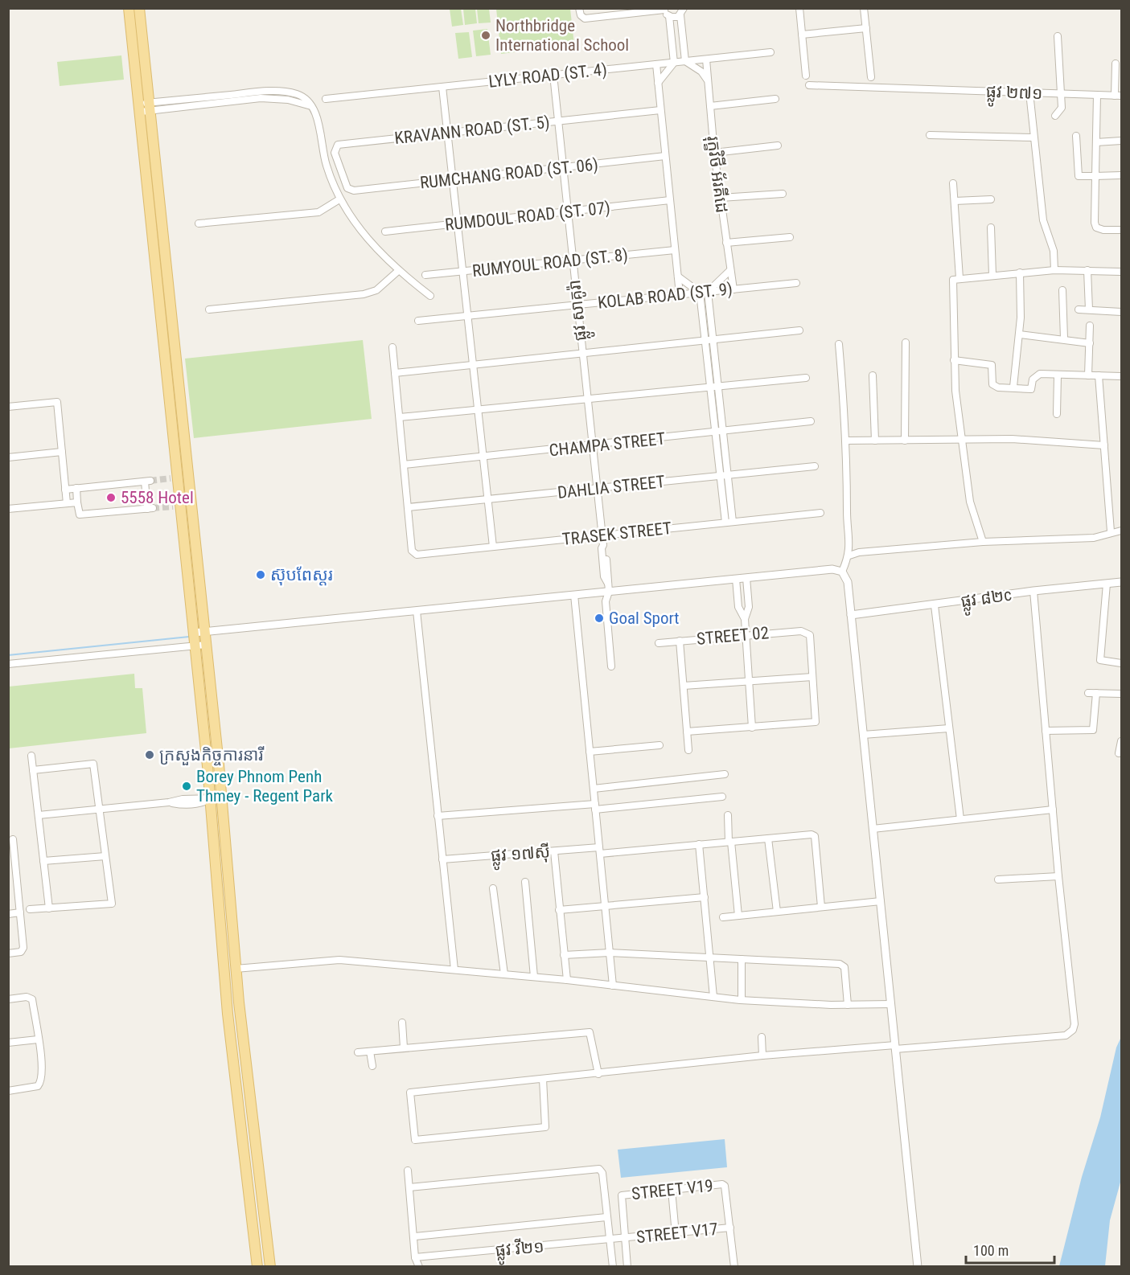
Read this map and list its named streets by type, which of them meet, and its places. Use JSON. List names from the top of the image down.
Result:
{
  "streets": {
    "street": [
      "LYLY ROAD (ST. 4)",
      "ផ្លូវ ២៧១",
      "KRAVANN ROAD (ST. 5)",
      "RUMCHANG ROAD (ST. 06)",
      "រុក្ខវិថី អ័រគីដេ",
      "RUMDOUL ROAD (ST. 07)",
      "RUMYOUL ROAD (ST. 8)",
      "KOLAB ROAD (ST. 9)",
      "ផ្លូវ សាគូរ៉ា",
      "CHAMPA STREET",
      "DAHLIA STREET",
      "TRASEK STREET",
      "ផ្លូវ ៨២c",
      "STREET 02",
      "ផ្លូវ ១៧ស៊ី",
      "STREET V19",
      "STREET V17",
      "ផ្លូវ វី២១"
    ]
  },
  "crossings": [
    ["LYLY ROAD (ST. 4)", "រុក្ខវិថី អ័រគីដេ"],
    ["LYLY ROAD (ST. 4)", "ផ្លូវ សាគូរ៉ា"],
    ["KRAVANN ROAD (ST. 5)", "RUMCHANG ROAD (ST. 06)"],
    ["KRAVANN ROAD (ST. 5)", "ផ្លូវ សាគូរ៉ា"],
    ["RUMCHANG ROAD (ST. 06)", "ផ្លូវ សាគូរ៉ា"],
    ["រុក្ខវិថី អ័រគីដេ", "KOLAB ROAD (ST. 9)"],
    ["RUMDOUL ROAD (ST. 07)", "ផ្លូវ សាគូរ៉ា"],
    ["RUMYOUL ROAD (ST. 8)", "ផ្លូវ សាគូរ៉ា"],
    ["KOLAB ROAD (ST. 9)", "ផ្លូវ សាគូរ៉ា"],
    ["ផ្លូវ សាគូរ៉ា", "CHAMPA STREET"],
    ["ផ្លូវ សាគូរ៉ា", "DAHLIA STREET"],
    ["ផ្លូវ សាគូរ៉ា", "TRASEK STREET"],
    ["DAHLIA STREET", "TRASEK STREET"],
    ["STREET V19", "STREET V17"],
    ["STREET V19", "ផ្លូវ វី២១"],
    ["STREET V17", "ផ្លូវ វី២១"]
  ],
  "places": [
    "Northbridge International School",
    "5558 Hotel",
    "ស៊ុបពែស្តរ",
    "Goal Sport",
    "ក្រសួងកិច្ចការនារី",
    "Borey Phnom Penh Thmey - Regent Park"
  ],
  "scale_bar": "100 m"
}
